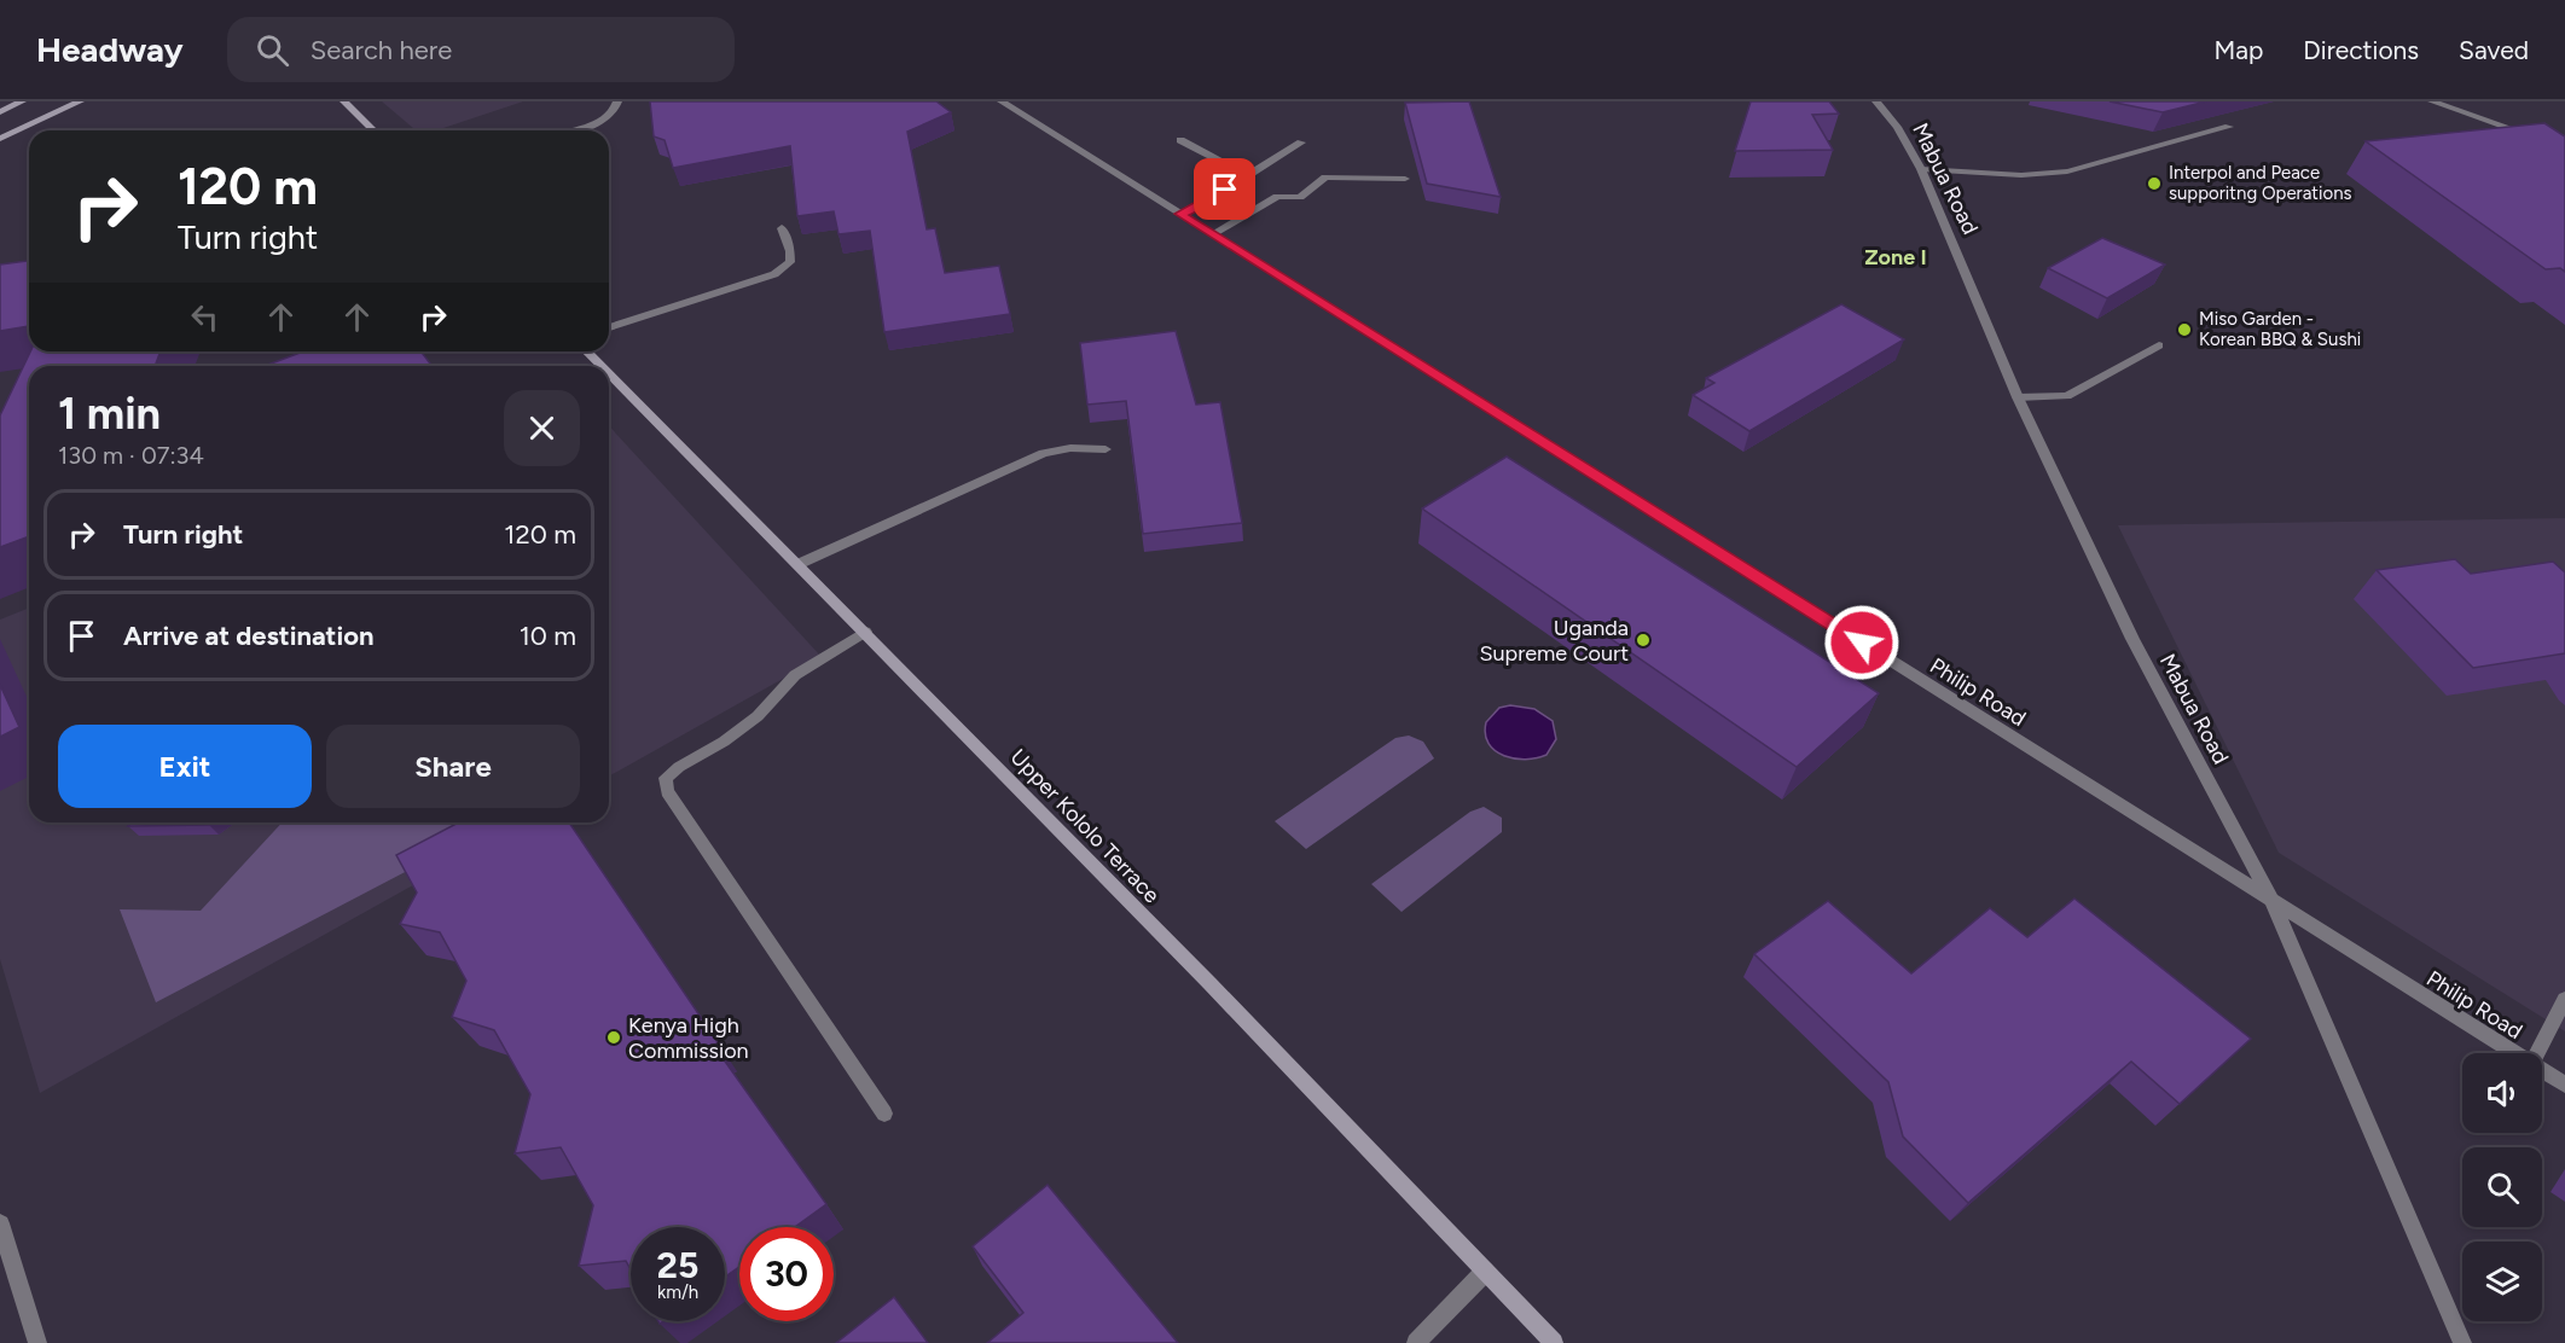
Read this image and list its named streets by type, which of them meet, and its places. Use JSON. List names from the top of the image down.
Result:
{
  "streets": {
    "main road": ["Upper Kololo Terrace"],
    "street": ["Mabua Road", "Philip Road"]
  },
  "crossings": [
    ["Mabua Road", "Philip Road"]
  ],
  "districts": ["Zone I"],
  "places": [
    "Interpol and Peace supporitng Operations",
    "Miso Garden - Korean BBQ & Sushi",
    "Uganda Supreme Court",
    "Kenya High Commission"
  ],
  "page": {
    "header": "Headway",
    "search": "Search here",
    "nav": ["Map", "Directions", "Saved"],
    "turn": ["120 m", "Turn right"],
    "heading": ["1 min", "130 m · 07:34"],
    "list": [
      {
        "name": "Turn right",
        "value": "120 m"
      },
      {
        "name": "Arrive at destination",
        "value": "10 m"
      }
    ],
    "buttons": ["Exit", "Share"],
    "speed": "25 km/h",
    "limit": "30"
  }
}
